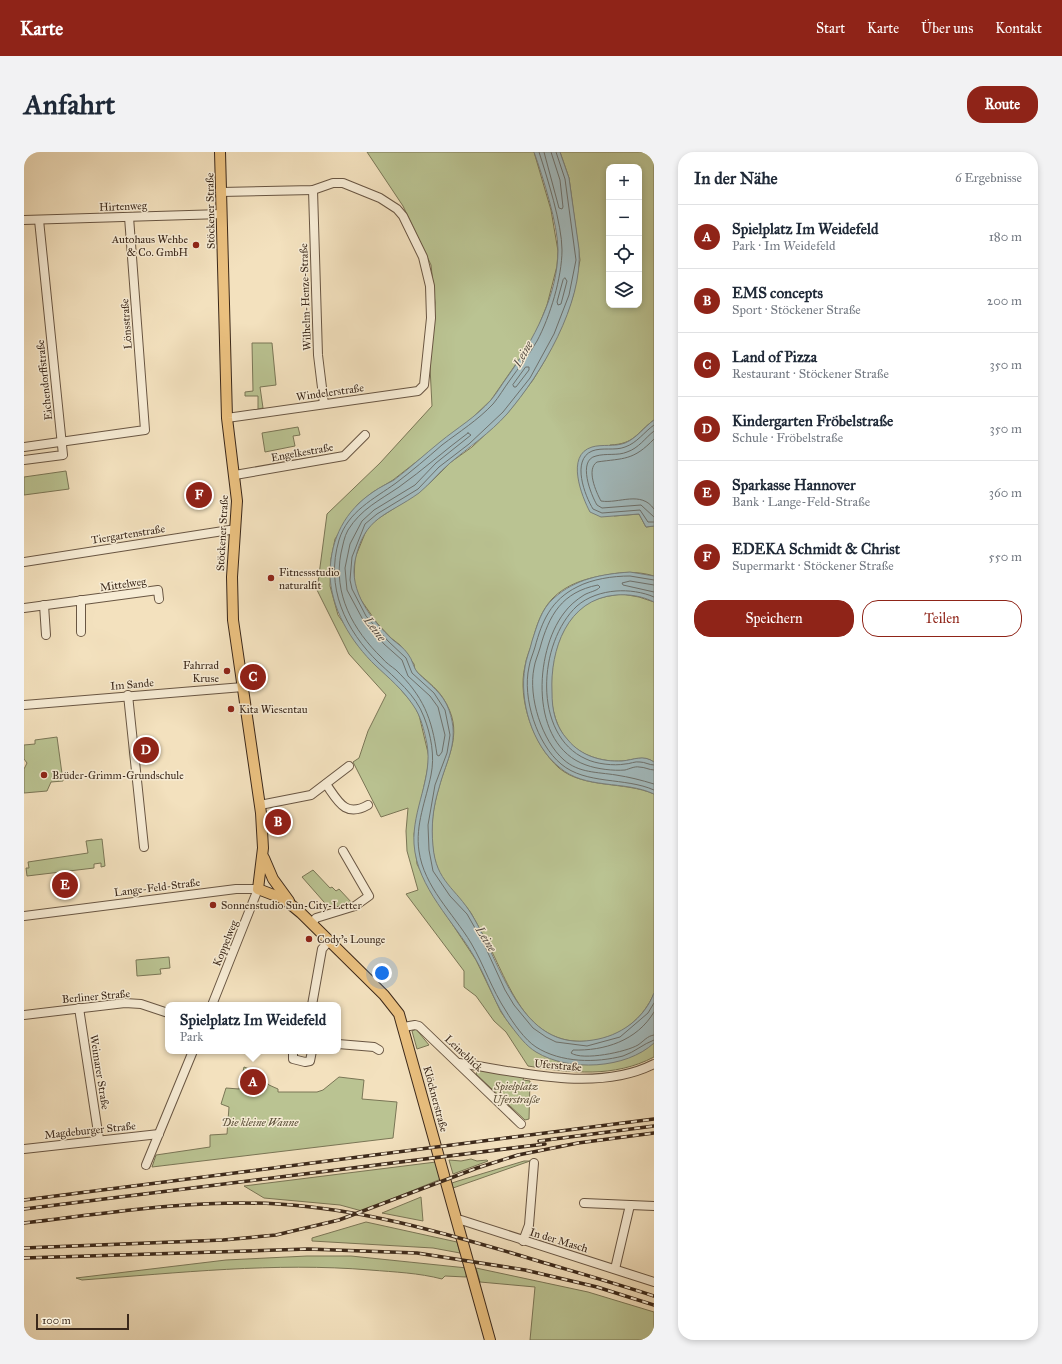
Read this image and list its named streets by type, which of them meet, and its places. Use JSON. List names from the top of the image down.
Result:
{
  "streets": {
    "main road": ["Stöckener Straße", "Lange-Feld-Straße", "Klöcknerstraße"],
    "street": [
      "Hirtenweg",
      "Wilhelm-Henze-Straße",
      "Lönsstraße",
      "Eichendorffstraße",
      "Windelerstraße",
      "Engelkestraße",
      "Tiergartenstraße",
      "Mittelweg",
      "Im Sande",
      "Koppelweg",
      "Berliner Straße",
      "Leineblick",
      "Uferstraße",
      "Weimarer Straße",
      "Magdeburger Straße",
      "In der Masch"
    ]
  },
  "crossings": [
    ["Hirtenweg", "Stöckener Straße"],
    ["Hirtenweg", "Lönsstraße"],
    ["Hirtenweg", "Eichendorffstraße"],
    ["Stöckener Straße", "Windelerstraße"],
    ["Stöckener Straße", "Engelkestraße"],
    ["Stöckener Straße", "Tiergartenstraße"],
    ["Stöckener Straße", "Im Sande"],
    ["Stöckener Straße", "Lange-Feld-Straße"],
    ["Stöckener Straße", "Koppelweg"],
    ["Wilhelm-Henze-Straße", "Windelerstraße"],
    ["Lönsstraße", "Eichendorffstraße"],
    ["Lange-Feld-Straße", "Koppelweg"],
    ["Lange-Feld-Straße", "Klöcknerstraße"],
    ["Berliner Straße", "Weimarer Straße"],
    ["Leineblick", "Uferstraße"],
    ["Leineblick", "Klöcknerstraße"],
    ["Weimarer Straße", "Magdeburger Straße"],
    ["Klöcknerstraße", "In der Masch"]
  ],
  "water": ["Leine"],
  "parks": ["Spielplatz Uferstraße", "Die kleine Wanne"],
  "places": [
    "Autohaus Wehbe & Co. GmbH",
    "Fitnessstudio naturalfit",
    "Fahrrad Kruse",
    "Kita Wiesentau",
    "Brüder-Grimm-Grundschule",
    "Sonnenstudio Sun-City-Letter",
    "Cody's Lounge"
  ],
  "scale_bar": "100 m",
  "page": {
    "header": "Karte",
    "nav": [
      "Start",
      "Karte",
      "Über uns",
      "Kontakt"
    ],
    "buttons": [
      "Route",
      ["Speichern", "Teilen"]
    ],
    "title": "Anfahrt",
    "heading": ["In der Nähe", "6 Ergebnisse"],
    "map_buttons": ["+", "−"],
    "list": [
      {
        "mark": "A",
        "name": "Spielplatz Im Weidefeld",
        "note": "Park · Im Weidefeld",
        "value": "180 m"
      },
      {
        "mark": "B",
        "name": "EMS concepts",
        "note": "Sport · Stöckener Straße",
        "value": "200 m"
      },
      {
        "mark": "C",
        "name": "Land of Pizza",
        "note": "Restaurant · Stöckener Straße",
        "value": "350 m"
      },
      {
        "mark": "D",
        "name": "Kindergarten Fröbelstraße",
        "note": "Schule · Fröbelstraße",
        "value": "350 m"
      },
      {
        "mark": "E",
        "name": "Sparkasse Hannover",
        "note": "Bank · Lange-Feld-Straße",
        "value": "360 m"
      },
      {
        "mark": "F",
        "name": "EDEKA Schmidt & Christ",
        "note": "Supermarkt · Stöckener Straße",
        "value": "550 m"
      }
    ],
    "pins": [
      "F",
      "C",
      "D",
      "B",
      "E",
      "A"
    ],
    "popup": ["Spielplatz Im Weidefeld", "Park"],
    "scale": "100 m"
  }
}
